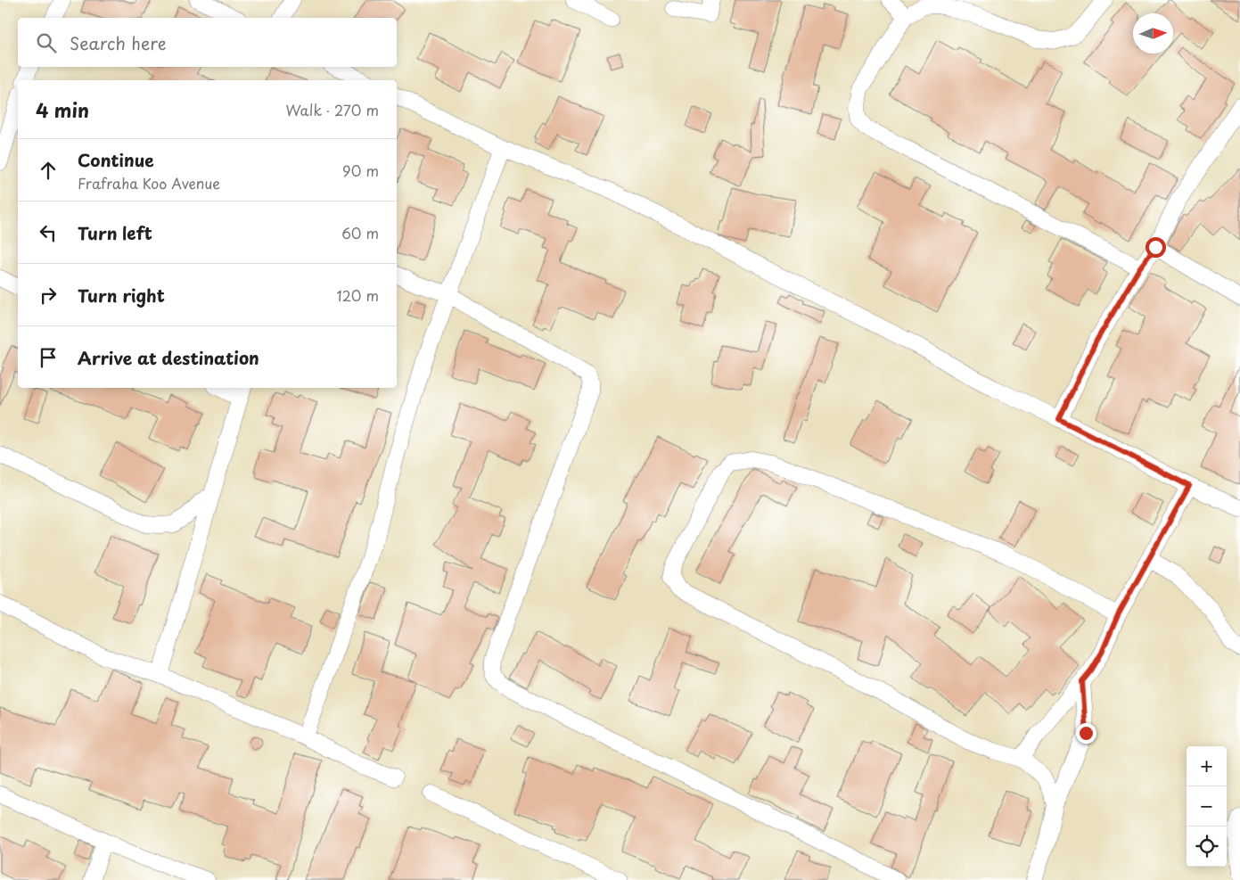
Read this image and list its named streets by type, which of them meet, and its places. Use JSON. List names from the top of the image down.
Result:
{
  "north": "right",
  "page": {
    "search": "Search here",
    "heading": ["4 min", "Walk · 270 m"],
    "list": [
      ["Continue", "Frafraha Koo Avenue", "90 m"],
      ["Turn left", "60 m"],
      ["Turn right", "120 m"],
      "Arrive at destination"
    ],
    "map_buttons": ["+", "−"]
  }
}
